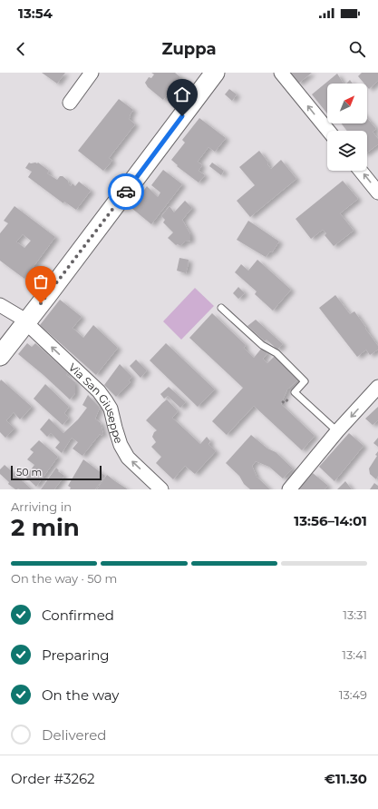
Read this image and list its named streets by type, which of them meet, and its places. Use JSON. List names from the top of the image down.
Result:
{
  "streets": {
    "street": ["Via San Giuseppe"]
  },
  "one_way": ["Via San Giuseppe"],
  "scale_bar": "50 m",
  "north": "top right",
  "page": {
    "status": "13:54",
    "header": "Zuppa",
    "scale": "50 m",
    "heading": ["2 min", "Arriving in", "13:56–14:01"],
    "panel": ["Order #3262", "€11.30"],
    "bar": "On the way · 50 m",
    "list": [
      ["Confirmed", "13:31"],
      ["Preparing", "13:41"],
      ["On the way", "13:49"],
      "Delivered"
    ]
  }
}
